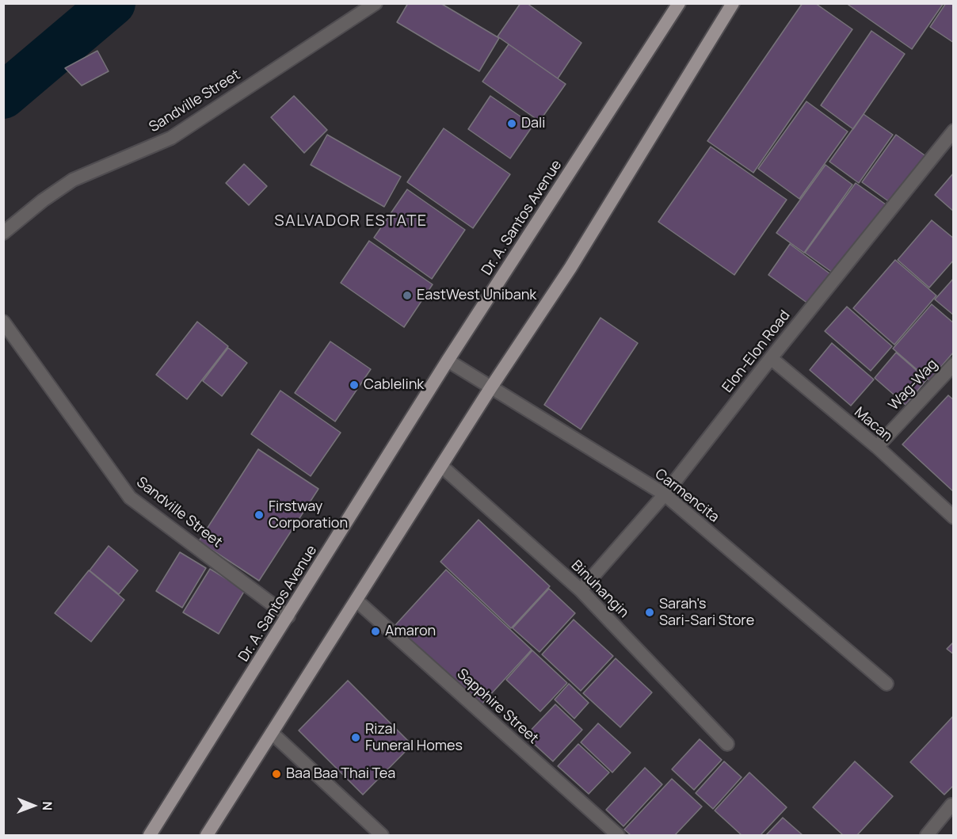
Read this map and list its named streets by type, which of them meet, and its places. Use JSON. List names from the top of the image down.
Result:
{
  "streets": {
    "main road": ["Dr. A. Santos Avenue"],
    "street": [
      "Sandville Street",
      "Elon-Elon Road",
      "Wag-Wag",
      "Macan",
      "Carmencita",
      "Binuhangin",
      "Sapphire Street"
    ]
  },
  "crossings": [
    ["Sandville Street", "Dr. A. Santos Avenue"],
    ["Dr. A. Santos Avenue", "Carmencita"],
    ["Elon-Elon Road", "Macan"],
    ["Elon-Elon Road", "Carmencita"],
    ["Elon-Elon Road", "Binuhangin"],
    ["Wag-Wag", "Macan"]
  ],
  "districts": ["SALVADOR ESTATE"],
  "places": [
    "Dali",
    "EastWest Unibank",
    "Cablelink",
    "Firstway Corporation",
    "Sarah's Sari-Sari Store",
    "Amaron",
    "Rizal Funeral Homes",
    "Baa Baa Thai Tea"
  ],
  "north": "right"
}
